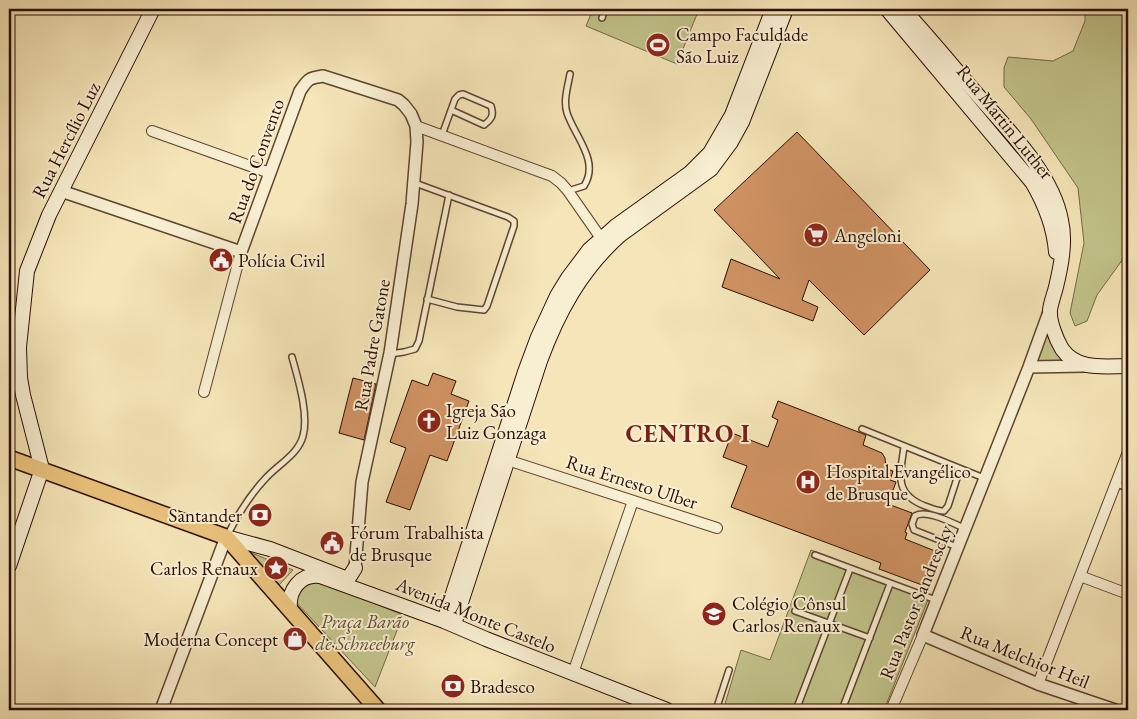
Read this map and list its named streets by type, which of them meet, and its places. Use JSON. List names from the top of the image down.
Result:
{
  "streets": {
    "main road": ["Rua Martin Luther", "Rua Hercílio Luz", "Avenida Monte Castelo"],
    "street": [
      "Rua do Convento",
      "Rua Padre Gatone",
      "Rua Ernesto Ulber",
      "Rua Pastor Sandrescky",
      "Rua Melchior Heil"
    ]
  },
  "crossings": [
    ["Rua Martin Luther", "Rua Pastor Sandrescky"],
    ["Rua Hercílio Luz", "Rua do Convento"],
    ["Rua do Convento", "Rua Padre Gatone"],
    ["Rua Pastor Sandrescky", "Rua Melchior Heil"]
  ],
  "districts": ["CENTRO I"],
  "parks": ["Praça Barão de Schneeburg"],
  "places": {
    "sports": ["Campo Faculdade São Luiz"],
    "supermarket": ["Angeloni"],
    "public building": ["Polícia Civil", "Fórum Trabalhista de Brusque"],
    "church": ["Igreja São Luiz Gonzaga"],
    "hospital": ["Hospital Evangélico de Brusque"],
    "bank": ["Santander", "Bradesco"],
    "place": ["Carlos Renaux"],
    "school or university": ["Colégio Cônsul Carlos Renaux"],
    "shop": ["Moderna Concept"]
  }
}
